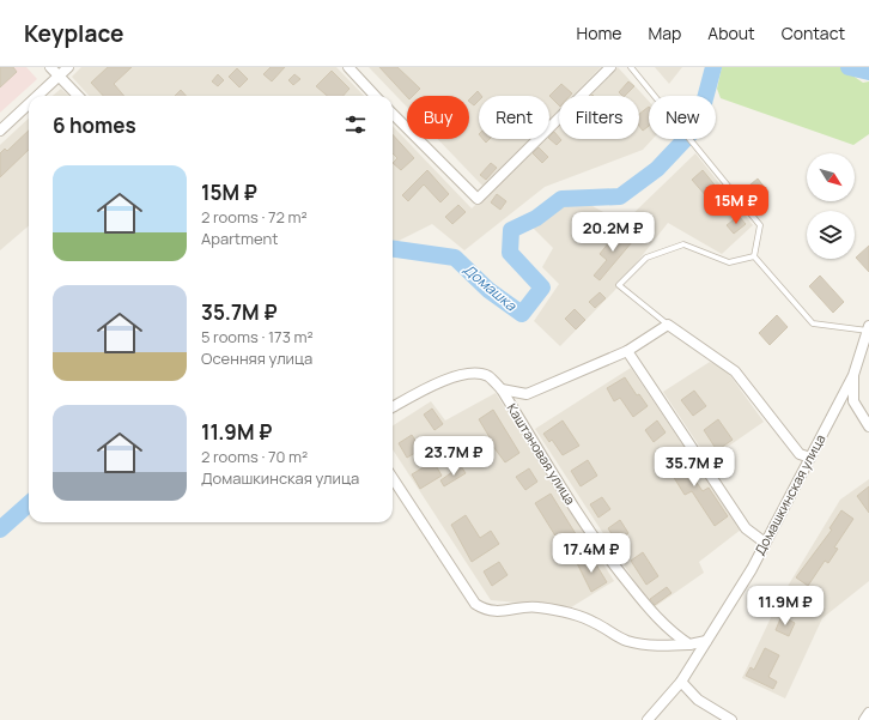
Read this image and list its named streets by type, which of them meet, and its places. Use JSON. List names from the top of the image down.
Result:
{
  "streets": {
    "street": ["Каштановая улица", "Домашкинская улица"]
  },
  "water": ["Домашка"],
  "north": "bottom right",
  "page": {
    "header": "Keyplace",
    "nav": [
      "Home",
      "Map",
      "About",
      "Contact"
    ],
    "chip": [
      "Buy",
      "Rent",
      "Filters",
      "New"
    ],
    "heading": "6 homes",
    "list": [
      {
        "name": "15M ₽",
        "note": "2 rooms · 72 m² · Apartment"
      },
      {
        "name": "35.7M ₽",
        "note": "5 rooms · 173 m² · Осенняя улица"
      },
      {
        "name": "11.9M ₽",
        "note": "2 rooms · 70 m² · Домашкинская улица"
      }
    ],
    "price": [
      "15M ₽",
      "20.2M ₽",
      "23.7M ₽",
      "35.7M ₽",
      "17.4M ₽",
      "11.9M ₽"
    ]
  }
}
